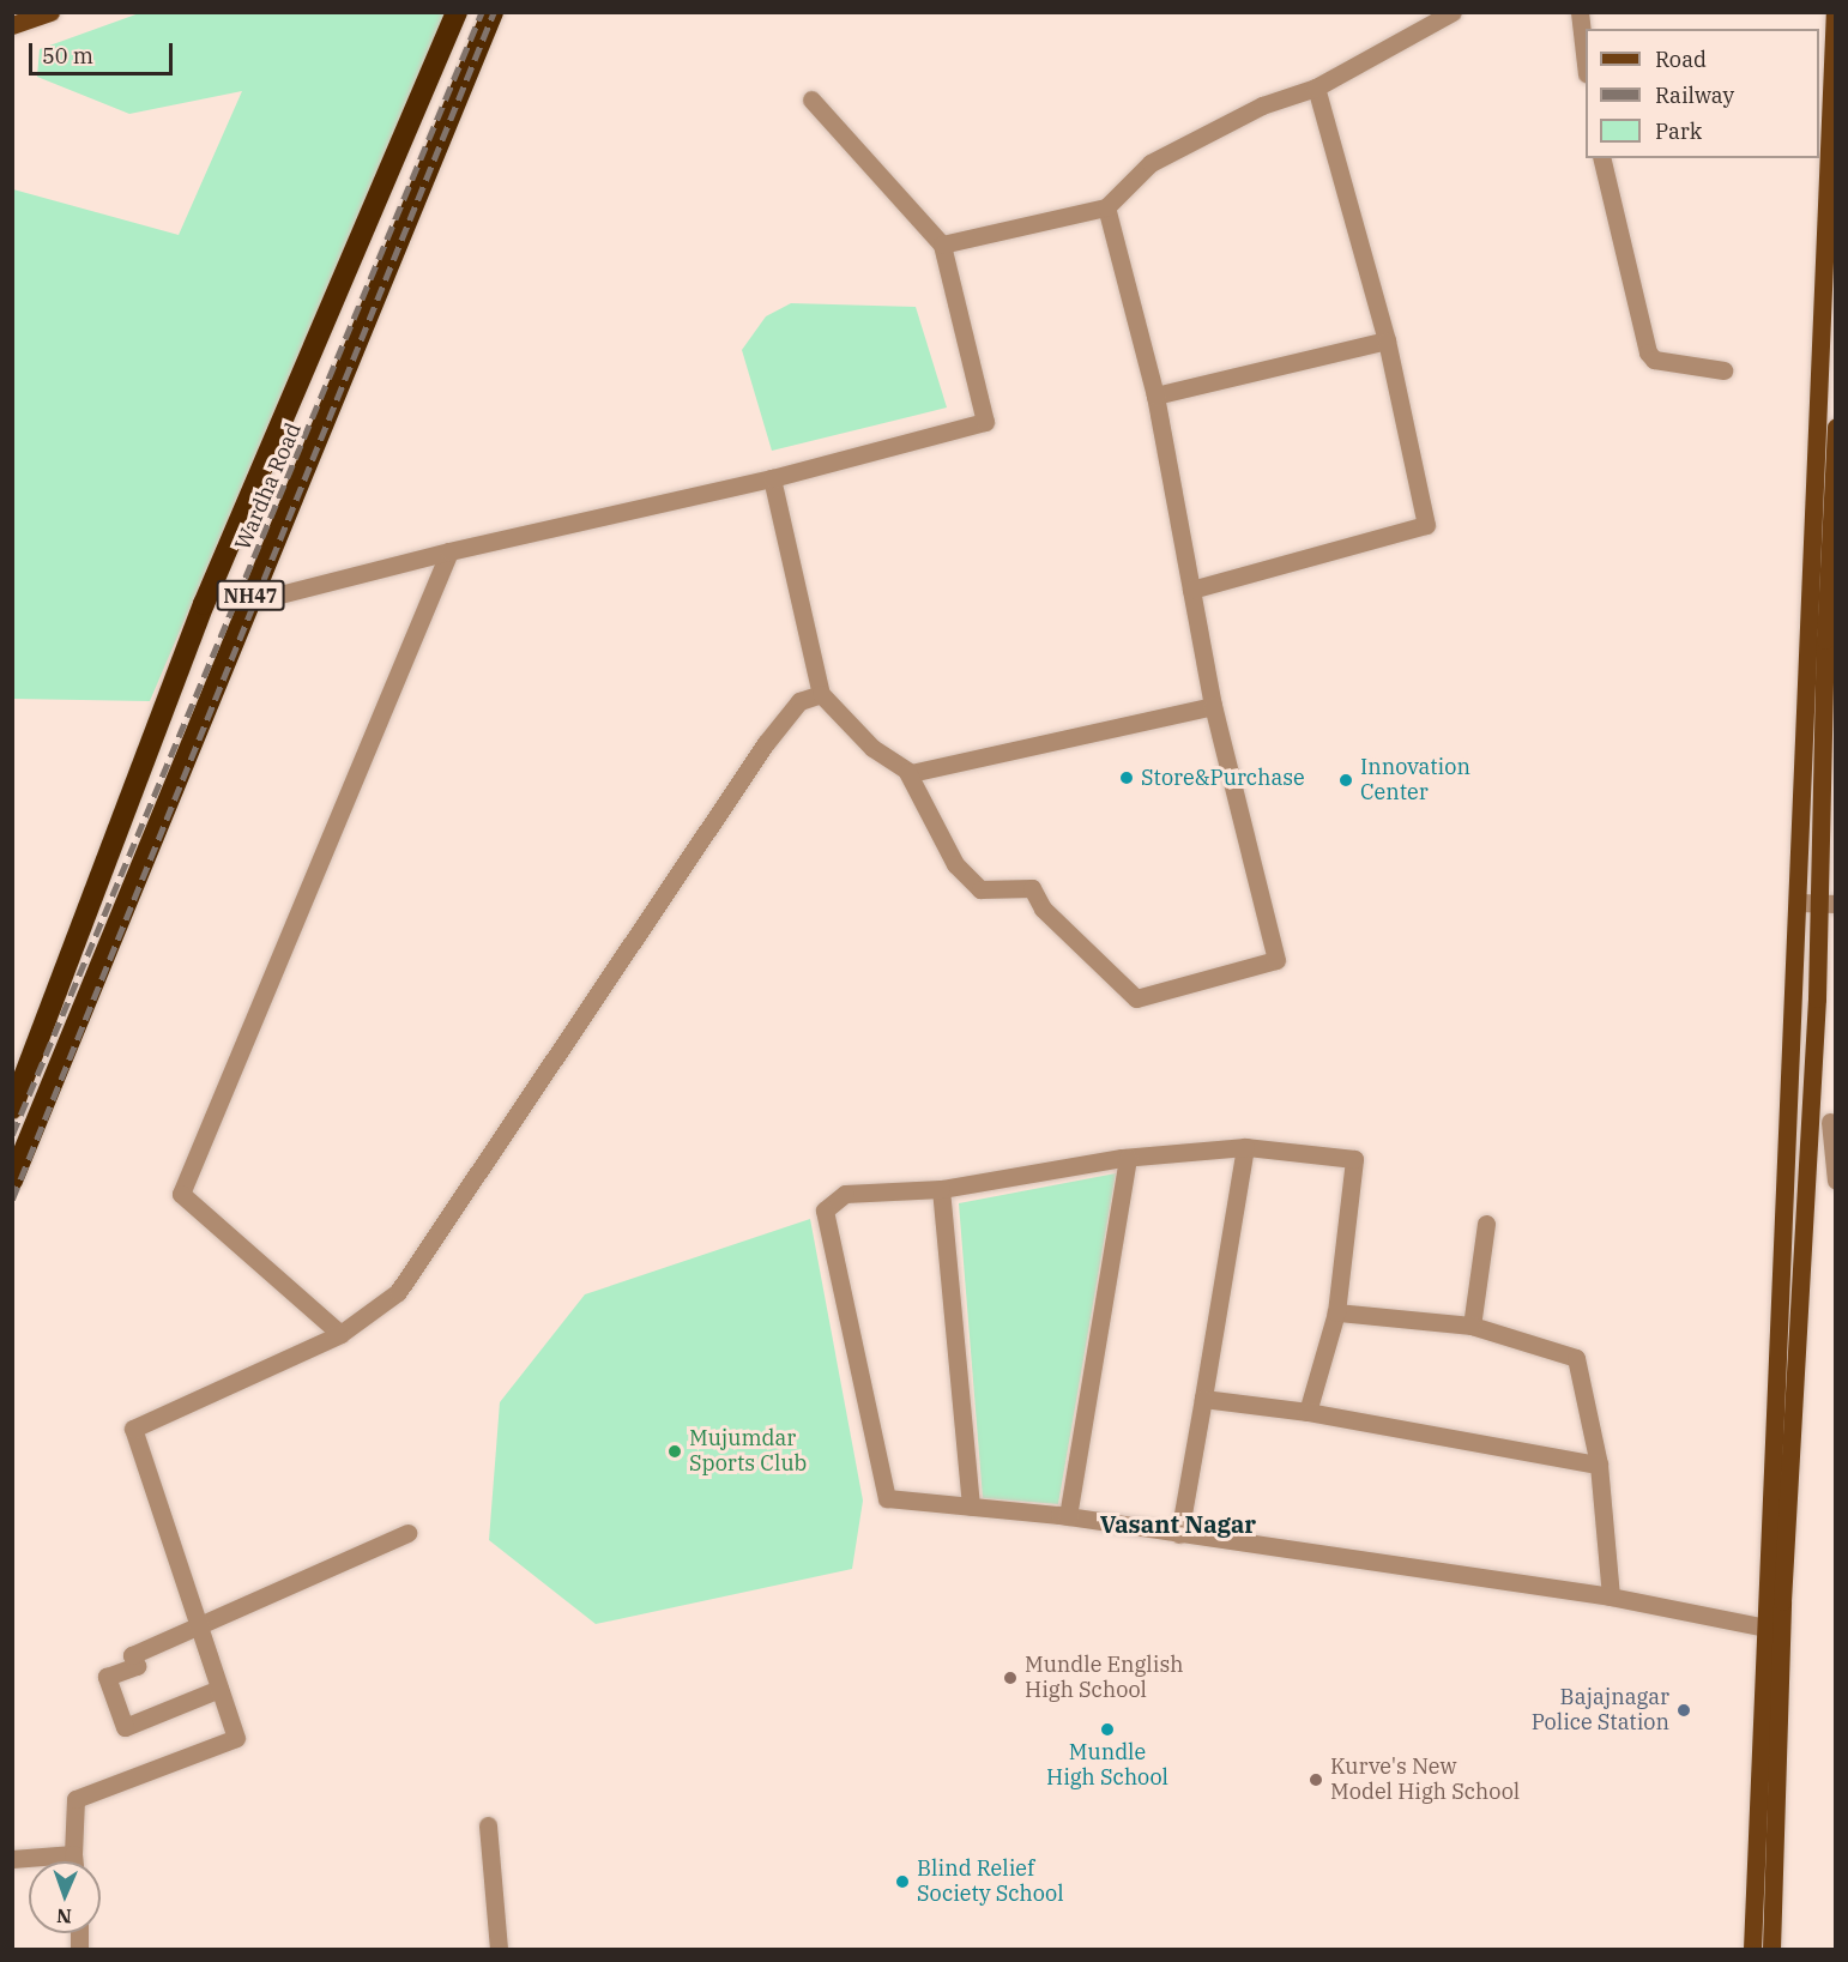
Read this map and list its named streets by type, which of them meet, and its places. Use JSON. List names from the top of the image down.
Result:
{
  "streets": {
    "highway": ["Wardha Road", "NH47"]
  },
  "districts": ["Vasant Nagar"],
  "places": [
    "Store&Purchase",
    "Innovation Center",
    "Mujumdar Sports Club",
    "Mundle English High School",
    "Bajajnagar Police Station",
    "Mundle High School",
    "Kurve's New Model High School",
    "Blind Relief Society School"
  ],
  "legend": ["Road", "Railway", "Park"],
  "scale_bar": "50 m",
  "north": "bottom"
}
